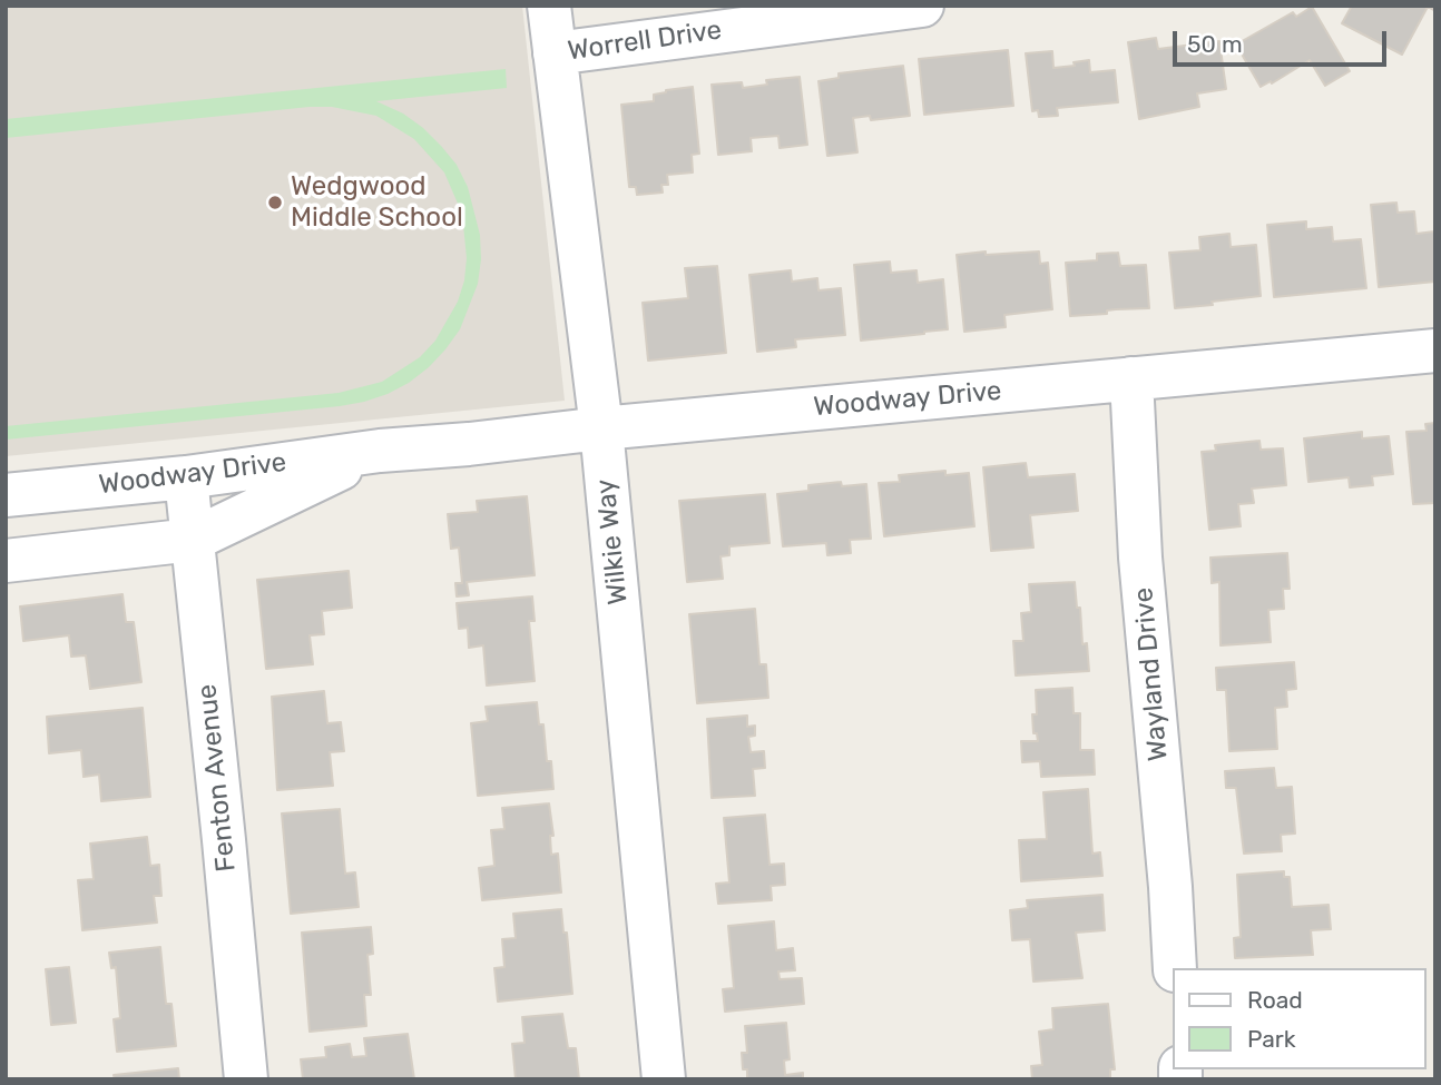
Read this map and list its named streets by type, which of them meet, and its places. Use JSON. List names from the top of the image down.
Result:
{
  "streets": {
    "street": [
      "Worrell Drive",
      "Woodway Drive",
      "Wilkie Way",
      "Wayland Drive",
      "Fenton Avenue"
    ]
  },
  "crossings": [
    ["Worrell Drive", "Wilkie Way"],
    ["Woodway Drive", "Wilkie Way"],
    ["Woodway Drive", "Wayland Drive"],
    ["Woodway Drive", "Fenton Avenue"]
  ],
  "places": ["Wedgwood Middle School"],
  "legend": ["Road", "Park"],
  "scale_bar": "50 m"
}
